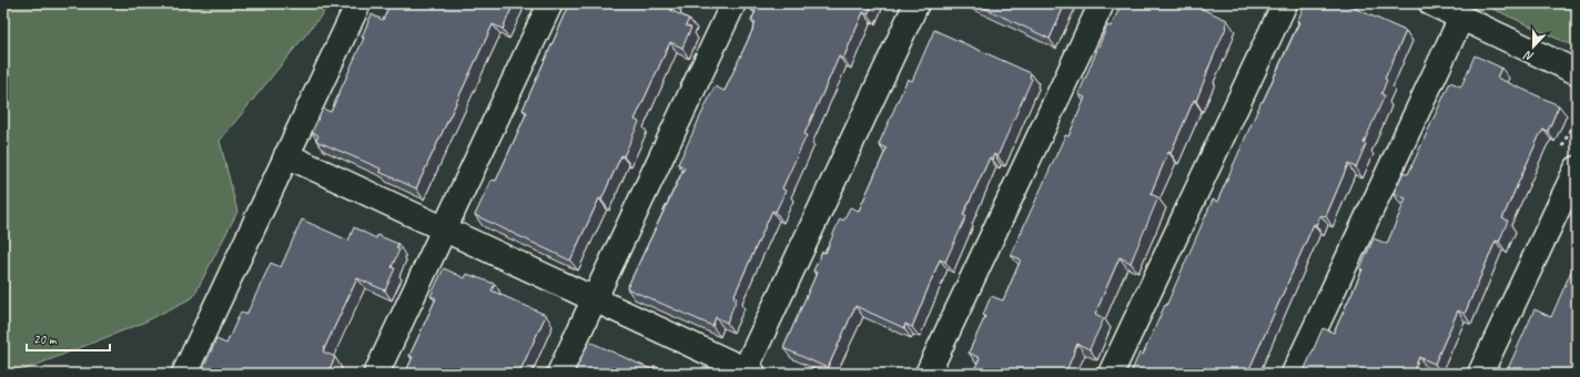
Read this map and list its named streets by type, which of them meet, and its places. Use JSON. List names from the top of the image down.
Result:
{
  "scale_bar": "20 m",
  "north": "bottom"
}
